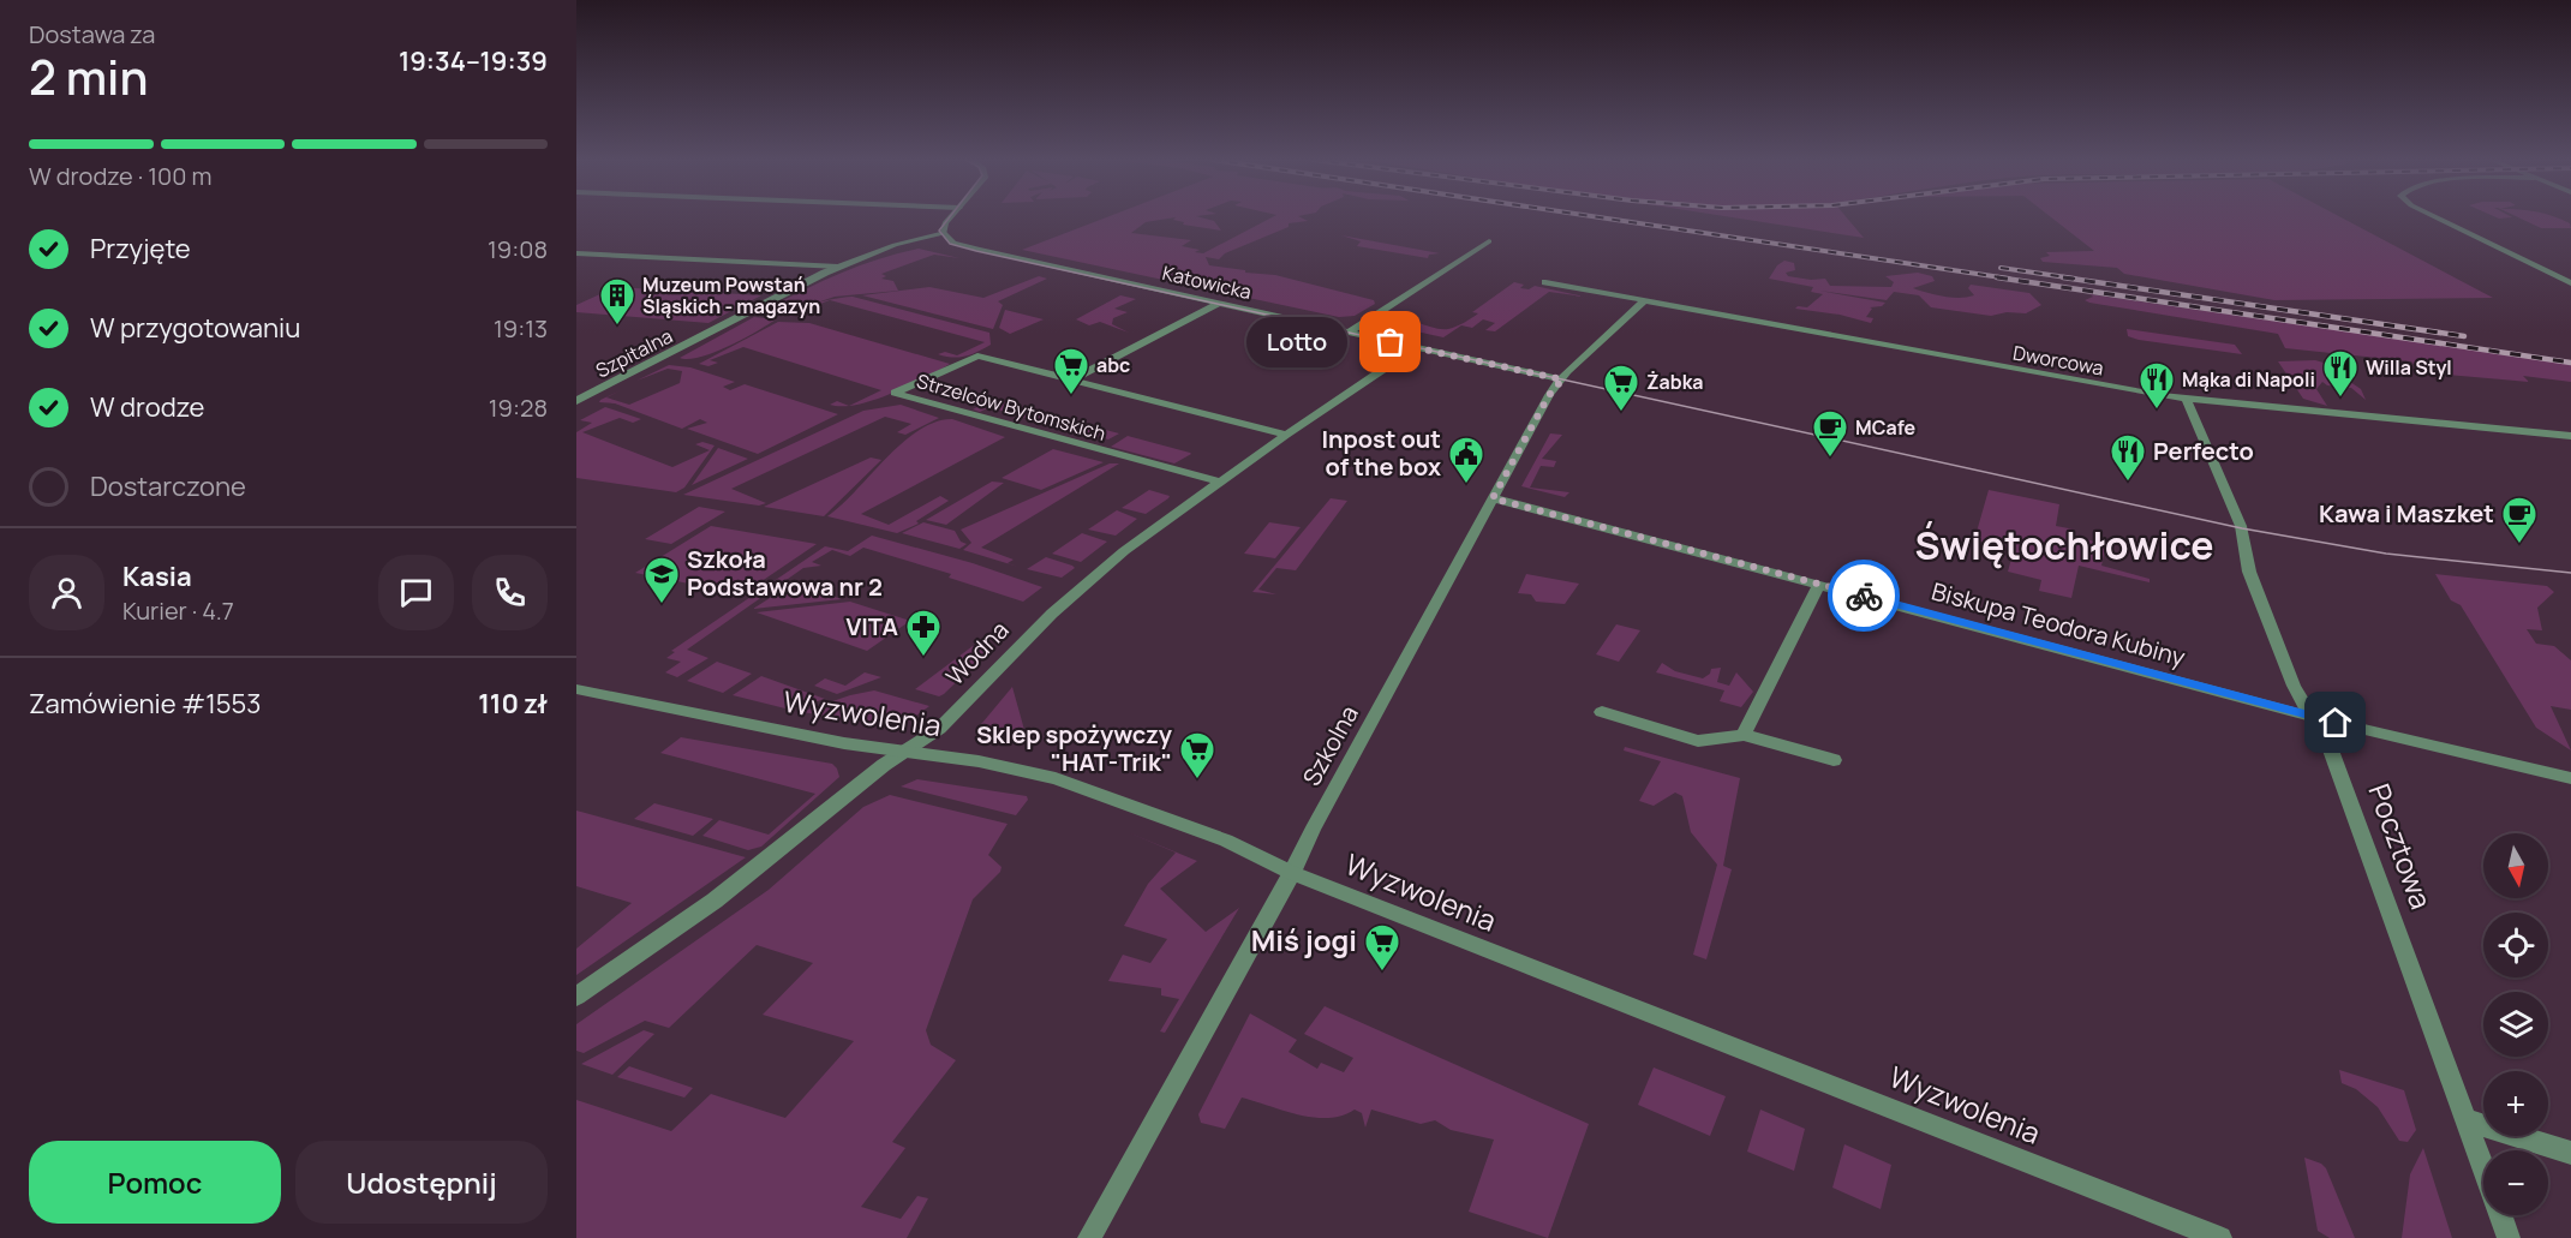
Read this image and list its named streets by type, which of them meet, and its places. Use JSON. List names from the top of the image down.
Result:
{
  "streets": {
    "street": [
      "Katowicka",
      "Szpitalna",
      "Dworcowa",
      "Strzelców Bytomskich",
      "Biskupa Teodora Kubiny",
      "Wodna",
      "Wyzwolenia",
      "Szkolna",
      "Pocztowa"
    ]
  },
  "crossings": [
    ["Katowicka", "Szpitalna"],
    ["Katowicka", "Strzelców Bytomskich"],
    ["Katowicka", "Wodna"],
    ["Katowicka", "Szkolna"],
    ["Dworcowa", "Szkolna"],
    ["Dworcowa", "Pocztowa"],
    ["Strzelców Bytomskich", "Wodna"],
    ["Biskupa Teodora Kubiny", "Szkolna"],
    ["Biskupa Teodora Kubiny", "Pocztowa"],
    ["Wodna", "Wyzwolenia"],
    ["Wyzwolenia", "Szkolna"]
  ],
  "districts": ["Świętochłowice"],
  "places": {
    "building": ["Muzeum Powstań Śląskich - magazyn"],
    "other": ["Lotto"],
    "supermarket": [
      "abc",
      "Żabka",
      "Sklep spożywczy \"HAT-Trik\"",
      "Miś jogi"
    ],
    "restaurant": ["Willa Styl", "Mąka di Napoli", "Perfecto"],
    "cafe": ["MCafe", "Kawa i Maszket"],
    "public building": ["Inpost out of the box"],
    "school or university": ["Szkoła Podstawowa nr 2"],
    "pharmacy": ["VITA"]
  },
  "north": "bottom",
  "page": {
    "heading": ["2 min", "Dostawa za", "19:34–19:39"],
    "panel": [
      "Kasia",
      "Kurier · 4.7",
      "Zamówienie #1553",
      "110 zł"
    ],
    "bar": "W drodze · 100 m",
    "list": [
      ["Przyjęte", "19:08"],
      ["W przygotowaniu", "19:13"],
      ["W drodze", "19:28"],
      "Dostarczone"
    ],
    "bubble": "Lotto",
    "map_buttons": ["+", "−"],
    "buttons": ["Pomoc", "Udostępnij"]
  }
}
